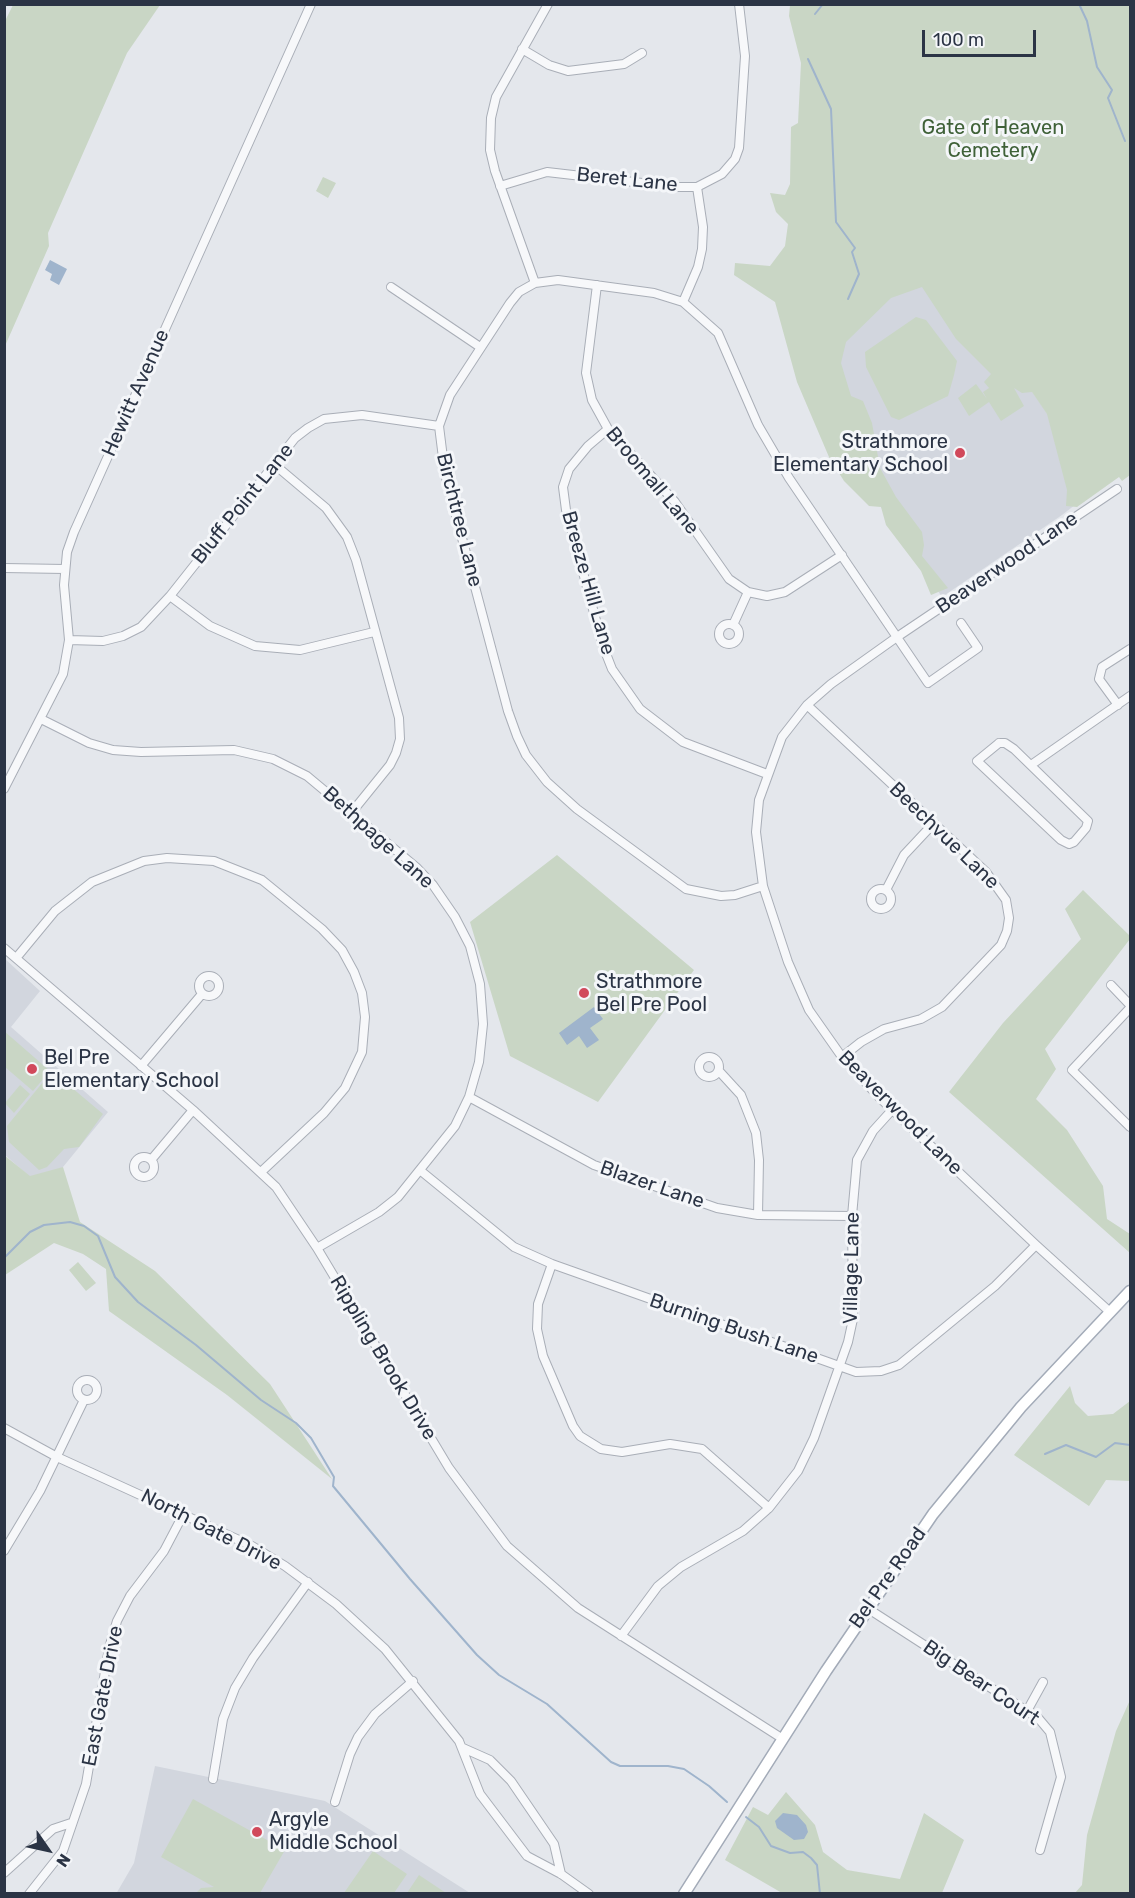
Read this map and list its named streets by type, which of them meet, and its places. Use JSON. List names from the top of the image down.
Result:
{
  "streets": {
    "main road": ["Bel Pre Road"],
    "street": [
      "Beret Lane",
      "Hewitt Avenue",
      "Broomall Lane",
      "Bluff Point Lane",
      "Birchtree Lane",
      "Beaverwood Lane",
      "Breeze Hill Lane",
      "Beechvue Lane",
      "Bethpage Lane",
      "Blazer Lane",
      "Village Lane",
      "Burning Bush Lane",
      "Rippling Brook Drive",
      "North Gate Drive",
      "Big Bear Court",
      "East Gate Drive"
    ]
  },
  "crossings": [
    ["Hewitt Avenue", "Bluff Point Lane"],
    ["Hewitt Avenue", "Bethpage Lane"],
    ["Broomall Lane", "Breeze Hill Lane"],
    ["Bluff Point Lane", "Birchtree Lane"],
    ["Birchtree Lane", "Beaverwood Lane"],
    ["Beaverwood Lane", "Breeze Hill Lane"],
    ["Beaverwood Lane", "Beechvue Lane"],
    ["Beaverwood Lane", "Village Lane"],
    ["Beaverwood Lane", "Burning Bush Lane"],
    ["Beaverwood Lane", "Bel Pre Road"],
    ["Bethpage Lane", "Blazer Lane"],
    ["Bethpage Lane", "Burning Bush Lane"],
    ["Bethpage Lane", "Rippling Brook Drive"],
    ["Blazer Lane", "Village Lane"],
    ["Village Lane", "Burning Bush Lane"],
    ["Village Lane", "Rippling Brook Drive"],
    ["Rippling Brook Drive", "Bel Pre Road"],
    ["North Gate Drive", "East Gate Drive"],
    ["Bel Pre Road", "Big Bear Court"]
  ],
  "parks": ["Gate of Heaven Cemetery"],
  "places": [
    "Strathmore Elementary School",
    "Strathmore Bel Pre Pool",
    "Bel Pre Elementary School",
    "Argyle Middle School"
  ],
  "scale_bar": "100 m",
  "north": "bottom right"
}
